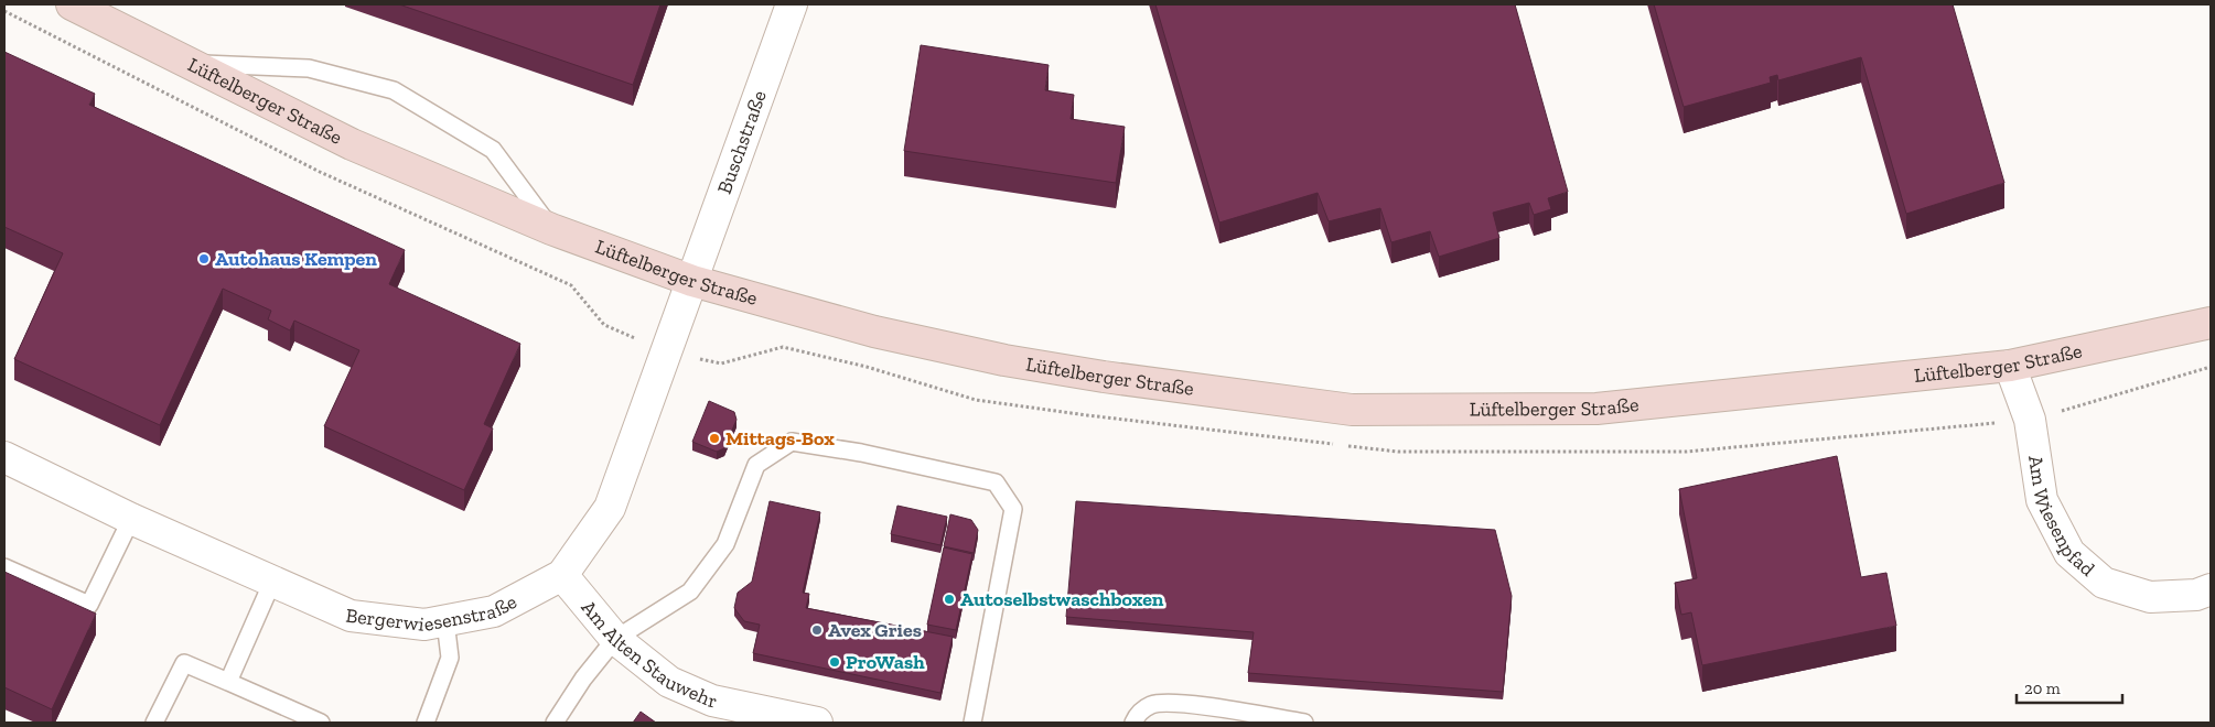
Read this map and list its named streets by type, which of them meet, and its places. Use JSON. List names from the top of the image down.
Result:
{
  "streets": {
    "main road": ["Lüftelberger Straße"],
    "street": [
      "Buschstraße",
      "Am Wiesenpfad",
      "Bergerwiesenstraße",
      "Am Alten Stauwehr"
    ]
  },
  "crossings": [
    ["Lüftelberger Straße", "Buschstraße"],
    ["Lüftelberger Straße", "Am Wiesenpfad"],
    ["Lüftelberger Straße", "Bergerwiesenstraße"],
    ["Buschstraße", "Bergerwiesenstraße"],
    ["Bergerwiesenstraße", "Am Alten Stauwehr"]
  ],
  "places": [
    "Autohaus Kempen",
    "Mittags-Box",
    "Autoselbstwaschboxen",
    "Avex Gries",
    "ProWash"
  ],
  "scale_bar": "20 m"
}
